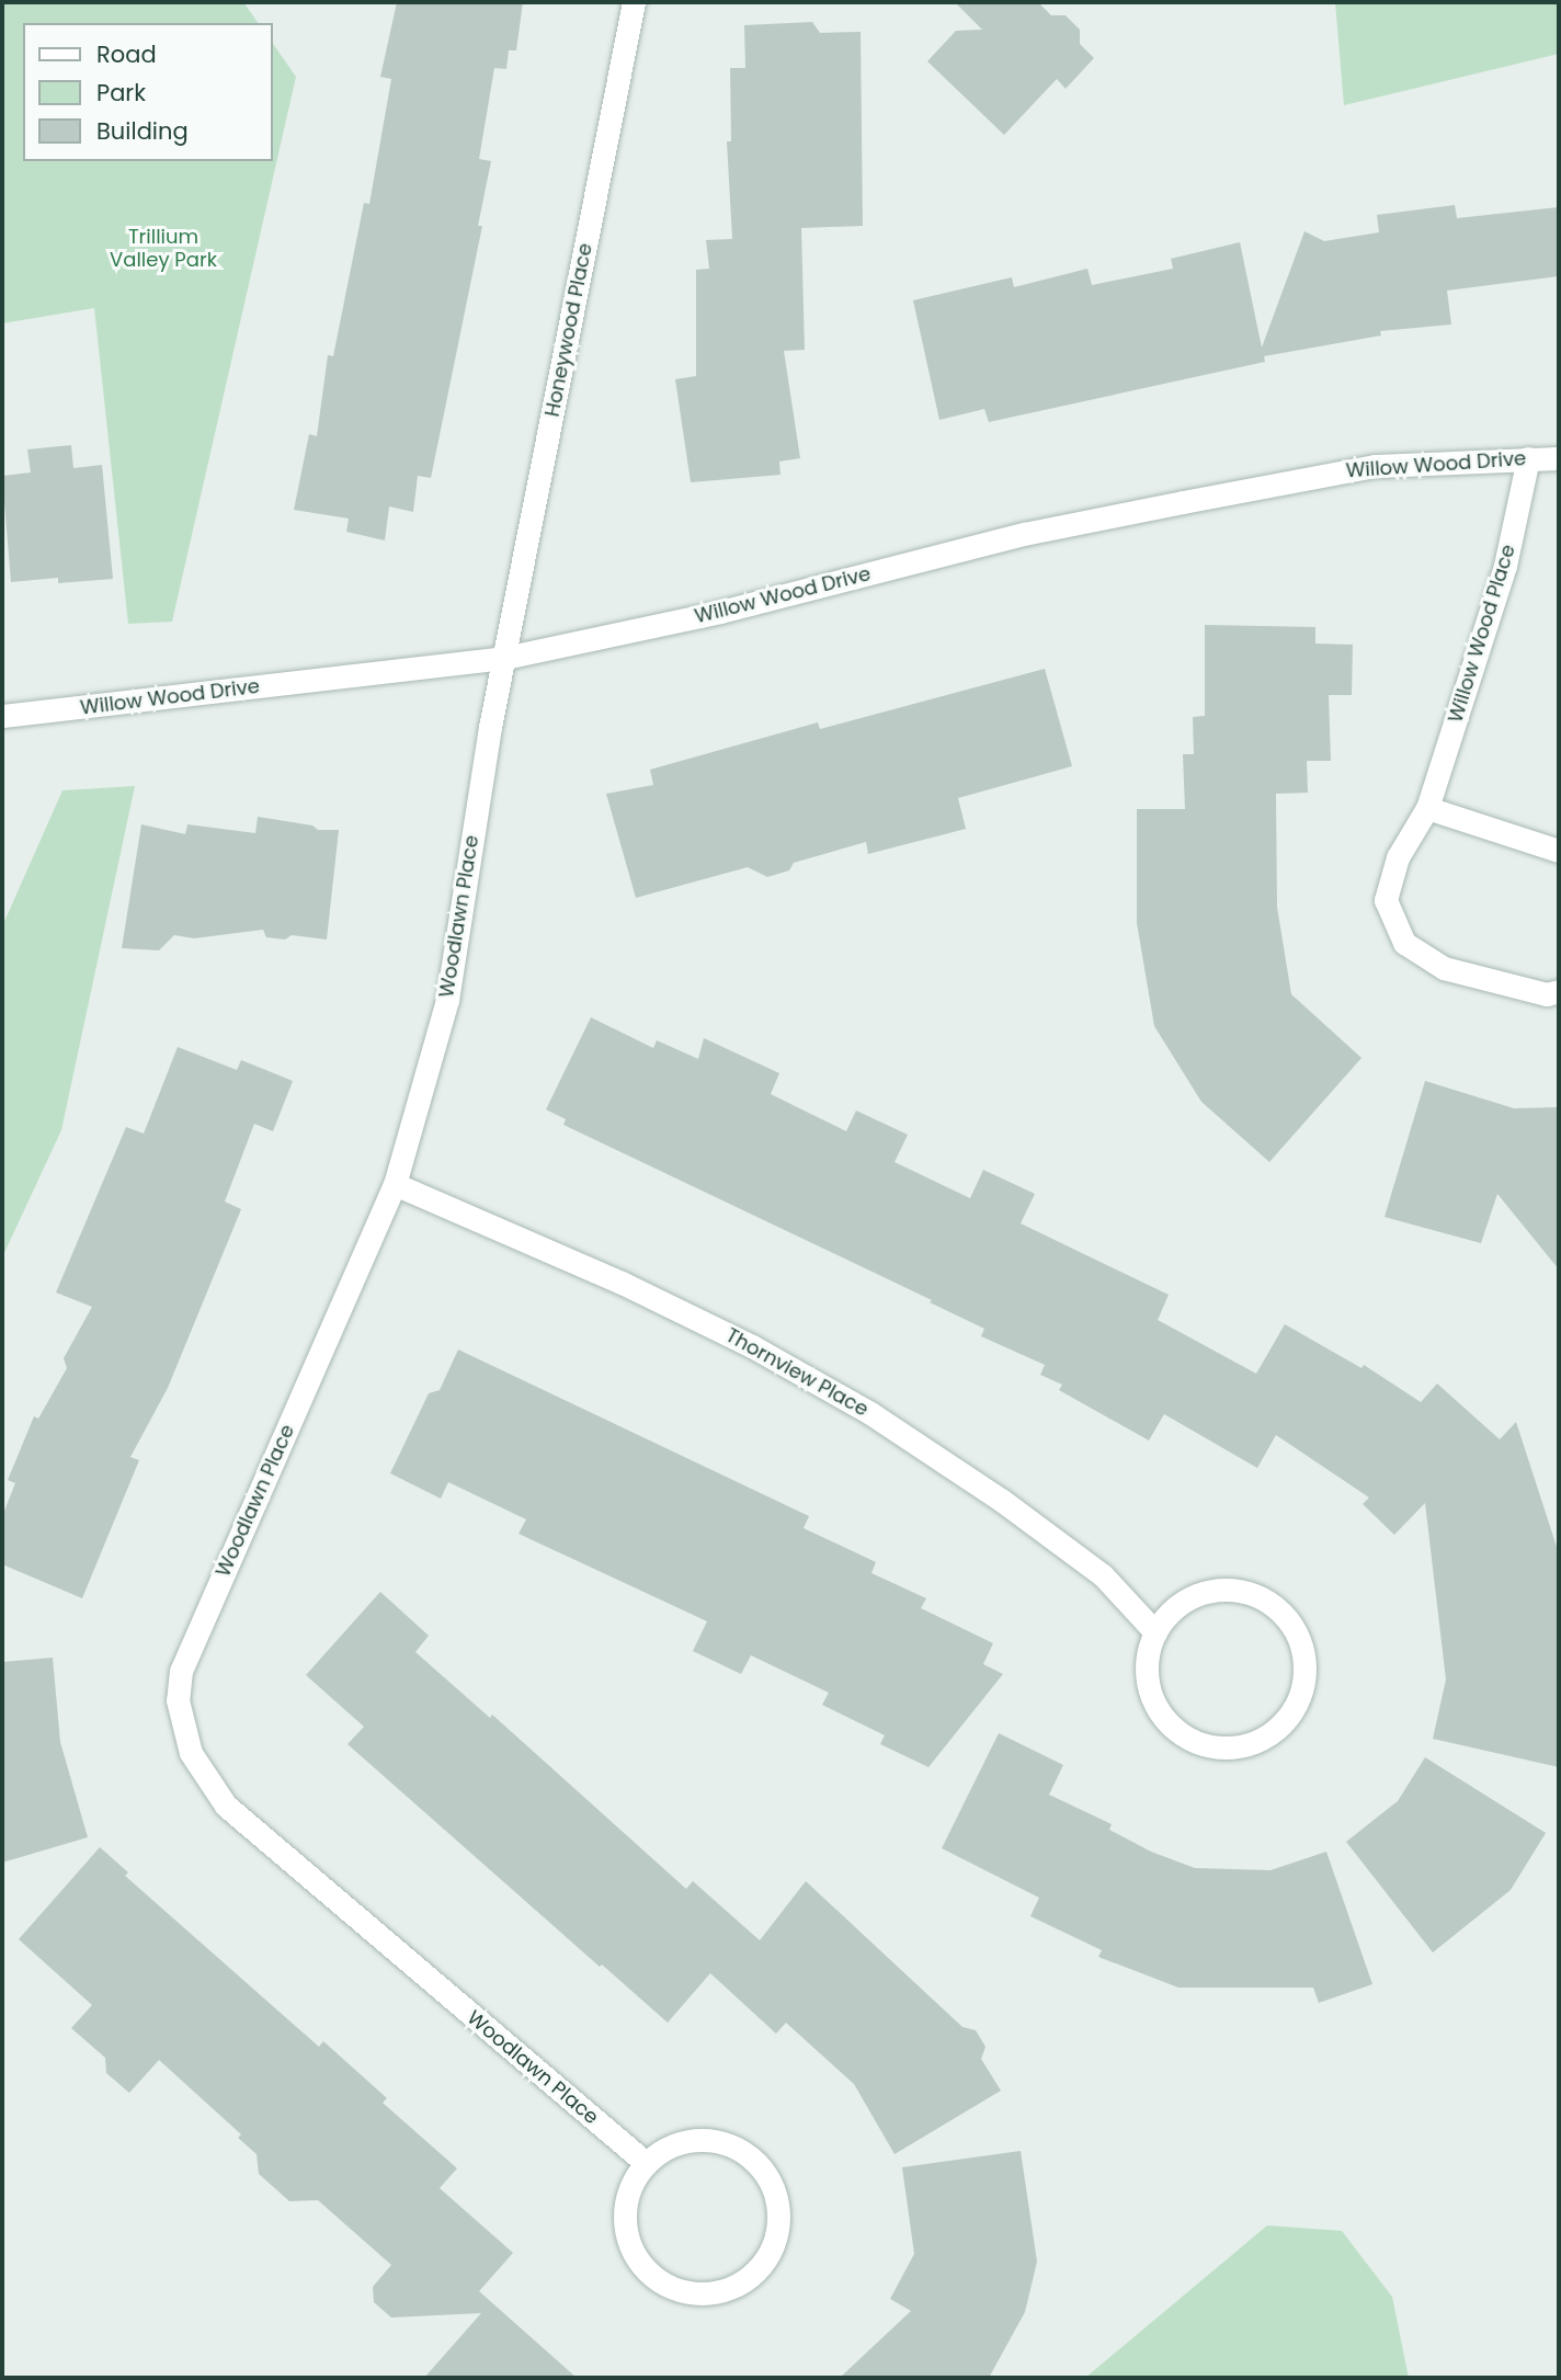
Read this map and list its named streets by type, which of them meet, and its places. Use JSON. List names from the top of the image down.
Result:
{
  "streets": {
    "street": [
      "Honeywood Place",
      "Willow Wood Drive",
      "Willow Wood Place",
      "Woodlawn Place",
      "Thornview Place"
    ]
  },
  "crossings": [
    ["Honeywood Place", "Willow Wood Drive"],
    ["Honeywood Place", "Woodlawn Place"],
    ["Willow Wood Drive", "Willow Wood Place"],
    ["Willow Wood Drive", "Woodlawn Place"],
    ["Woodlawn Place", "Thornview Place"]
  ],
  "parks": ["Trillium Valley Park"],
  "legend": ["Road", "Park", "Building"]
}
